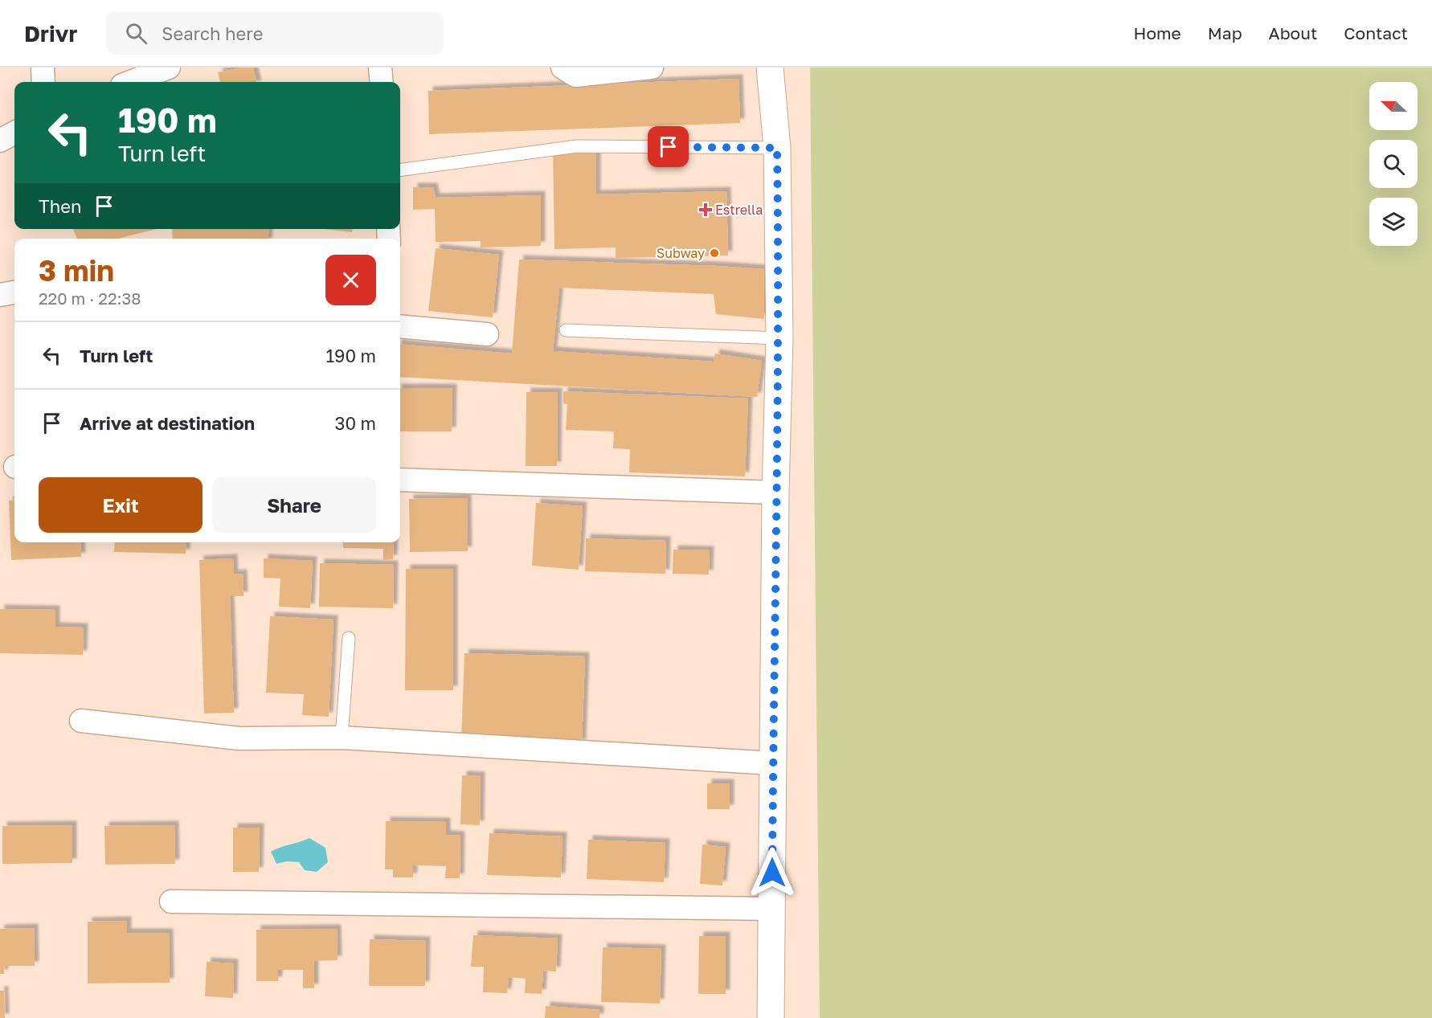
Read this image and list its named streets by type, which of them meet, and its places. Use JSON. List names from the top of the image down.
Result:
{
  "places": {
    "health": ["Estrella"],
    "other": ["Subway"]
  },
  "north": "left",
  "page": {
    "header": "Drivr",
    "search": "Search here",
    "nav": [
      "Home",
      "Map",
      "About",
      "Contact"
    ],
    "turn": ["190 m", "Turn left"],
    "then": "Then",
    "heading": ["3 min", "220 m · 22:38"],
    "list": [
      {
        "name": "Turn left",
        "value": "190 m"
      },
      {
        "name": "Arrive at destination",
        "value": "30 m"
      }
    ],
    "buttons": ["Exit", "Share"]
  }
}
